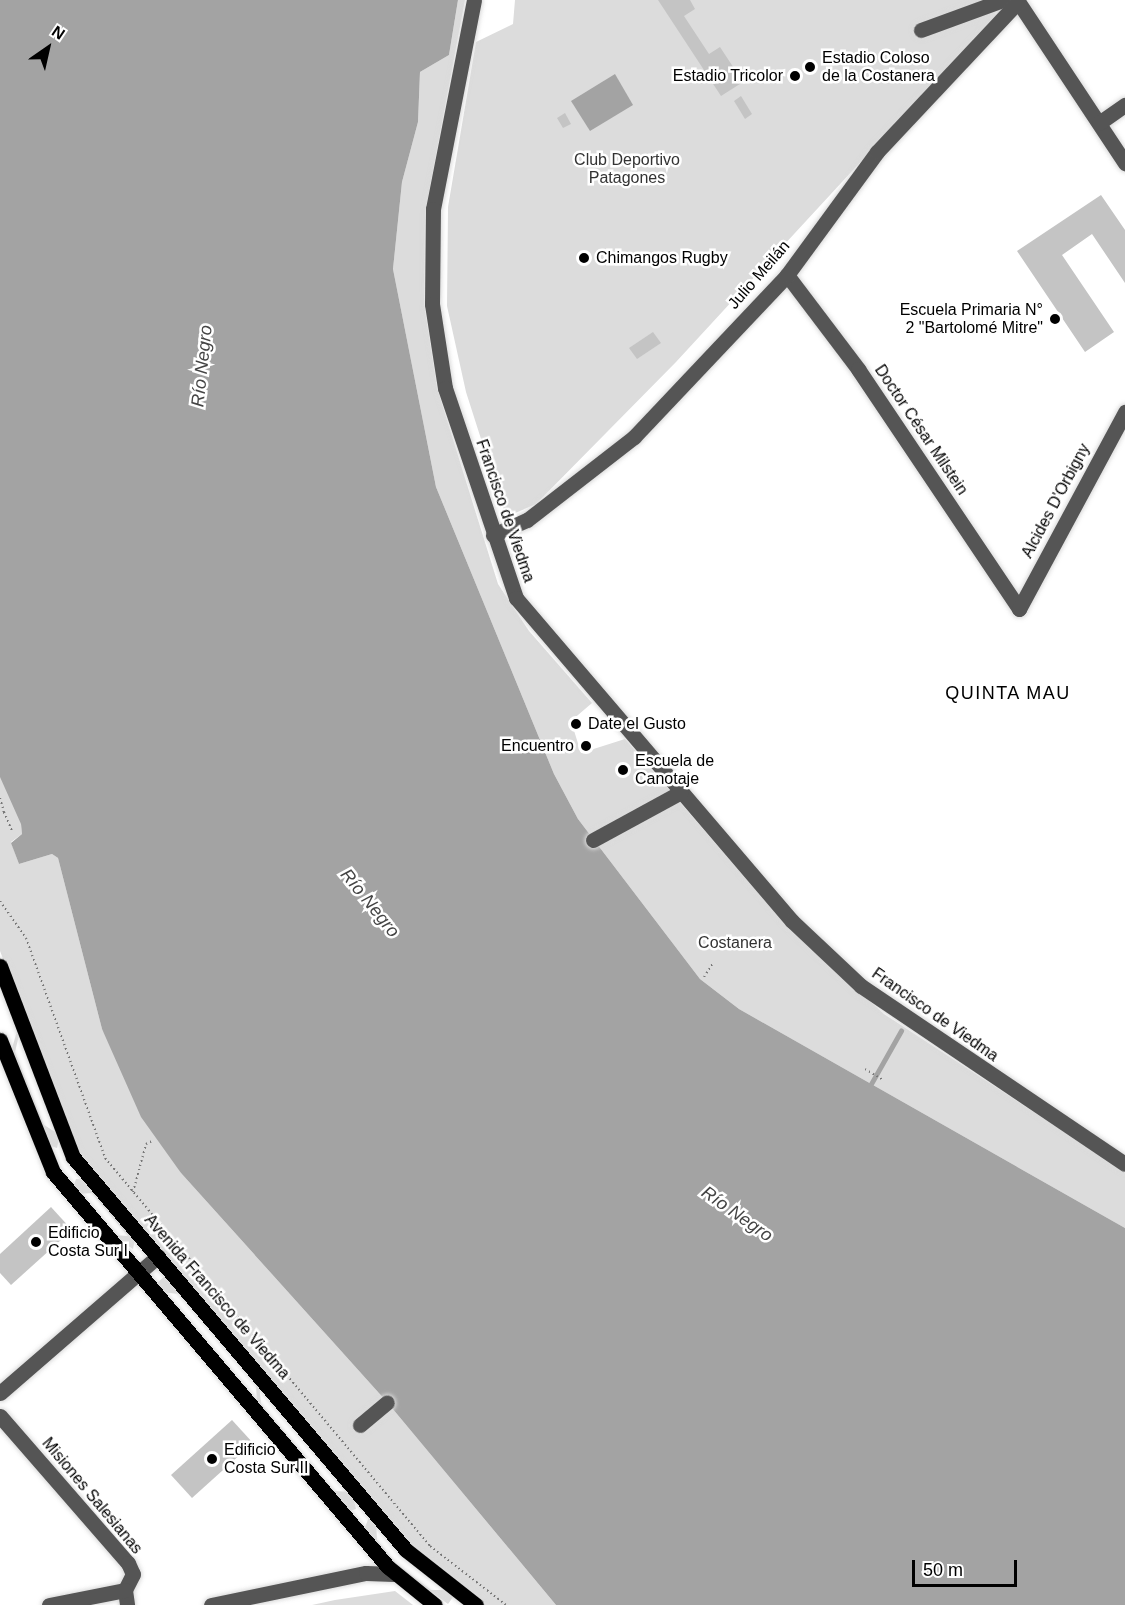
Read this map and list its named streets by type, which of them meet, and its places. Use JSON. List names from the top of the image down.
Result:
{
  "streets": {
    "main road": ["Avenida Francisco de Viedma"],
    "street": [
      "Julio Meilán",
      "Doctor César Milstein",
      "Alcides D'Orbigny",
      "Francisco de Viedma",
      "Misiones Salesianas"
    ]
  },
  "crossings": [
    ["Julio Meilán", "Doctor César Milstein"],
    ["Julio Meilán", "Francisco de Viedma"],
    ["Doctor César Milstein", "Alcides D'Orbigny"]
  ],
  "districts": ["QUINTA MAU"],
  "water": ["Río Negro"],
  "parks": ["Club Deportivo Patagones", "Costanera"],
  "places": [
    "Estadio Coloso de la Costanera",
    "Estadio Tricolor",
    "Chimangos Rugby",
    "Escuela Primaria N° 2 \"Bartolomé Mitre\"",
    "Date el Gusto",
    "Encuentro",
    "Escuela de Canotaje",
    "Edificio Costa Sur I",
    "Edificio Costa Sur II"
  ],
  "scale_bar": "50 m",
  "north": "top right"
}
